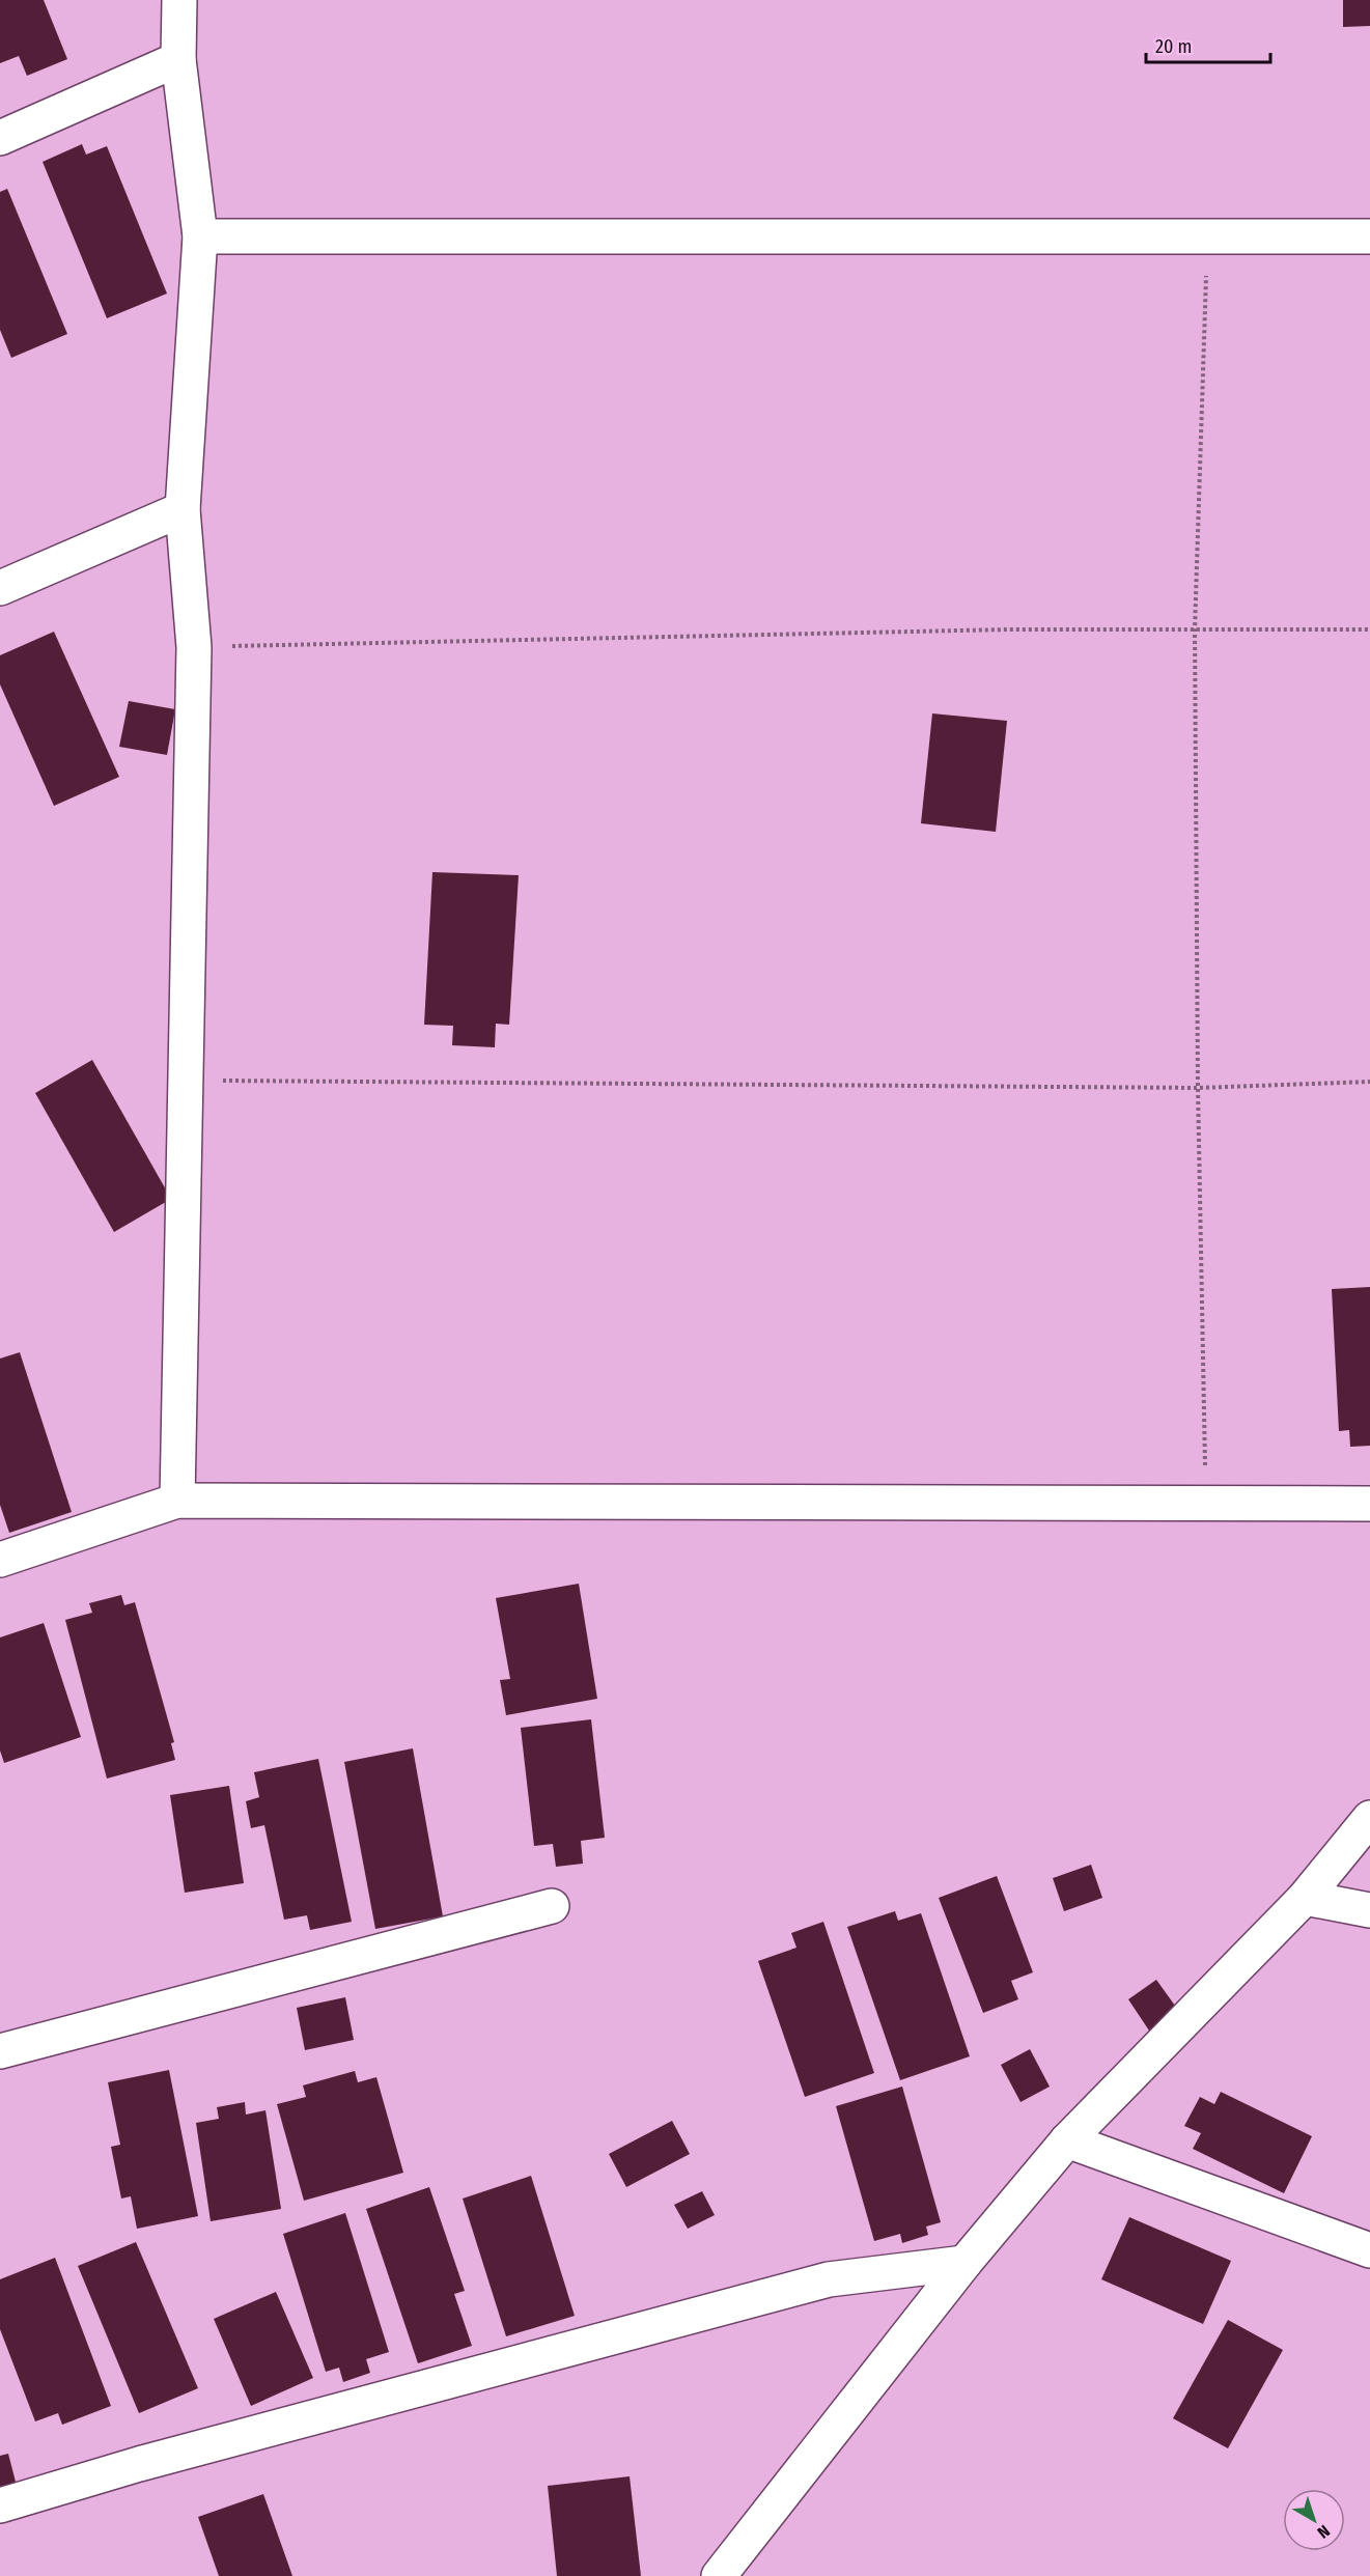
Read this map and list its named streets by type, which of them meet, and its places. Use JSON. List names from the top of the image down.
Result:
{
  "scale_bar": "20 m",
  "north": "bottom right"
}
